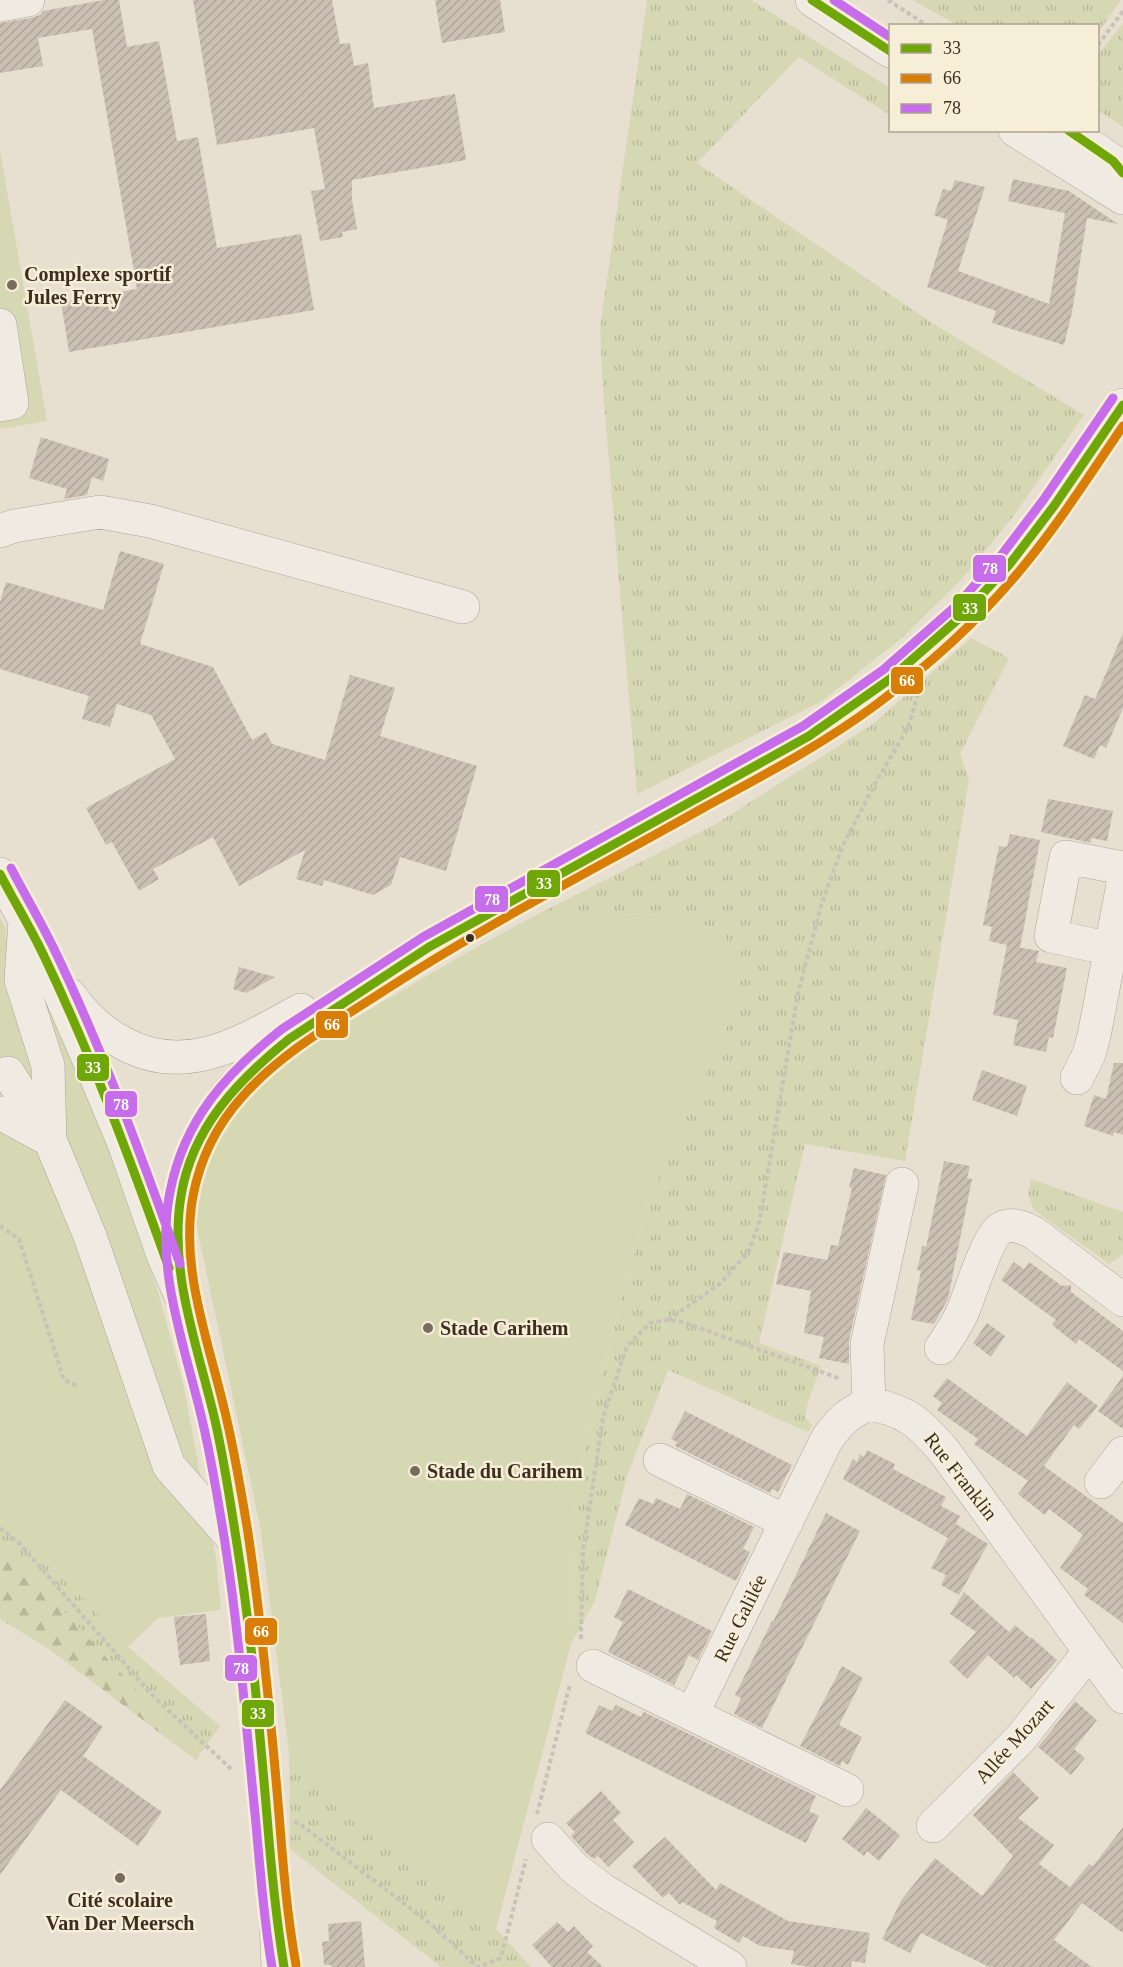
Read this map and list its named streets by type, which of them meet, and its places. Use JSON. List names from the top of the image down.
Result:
{
  "streets": {
    "street": ["Rue Franklin", "Rue Galilée", "Allée Mozart"]
  },
  "crossings": [
    ["Rue Franklin", "Rue Galilée"],
    ["Rue Franklin", "Allée Mozart"]
  ],
  "places": [
    "Complexe sportif Jules Ferry",
    "Stade Carihem",
    "Stade du Carihem",
    "Cité scolaire Van Der Meersch"
  ],
  "lines": ["transit line 33", "transit line 78", "transit line 66"],
  "legend": ["33", "66", "78"]
}
